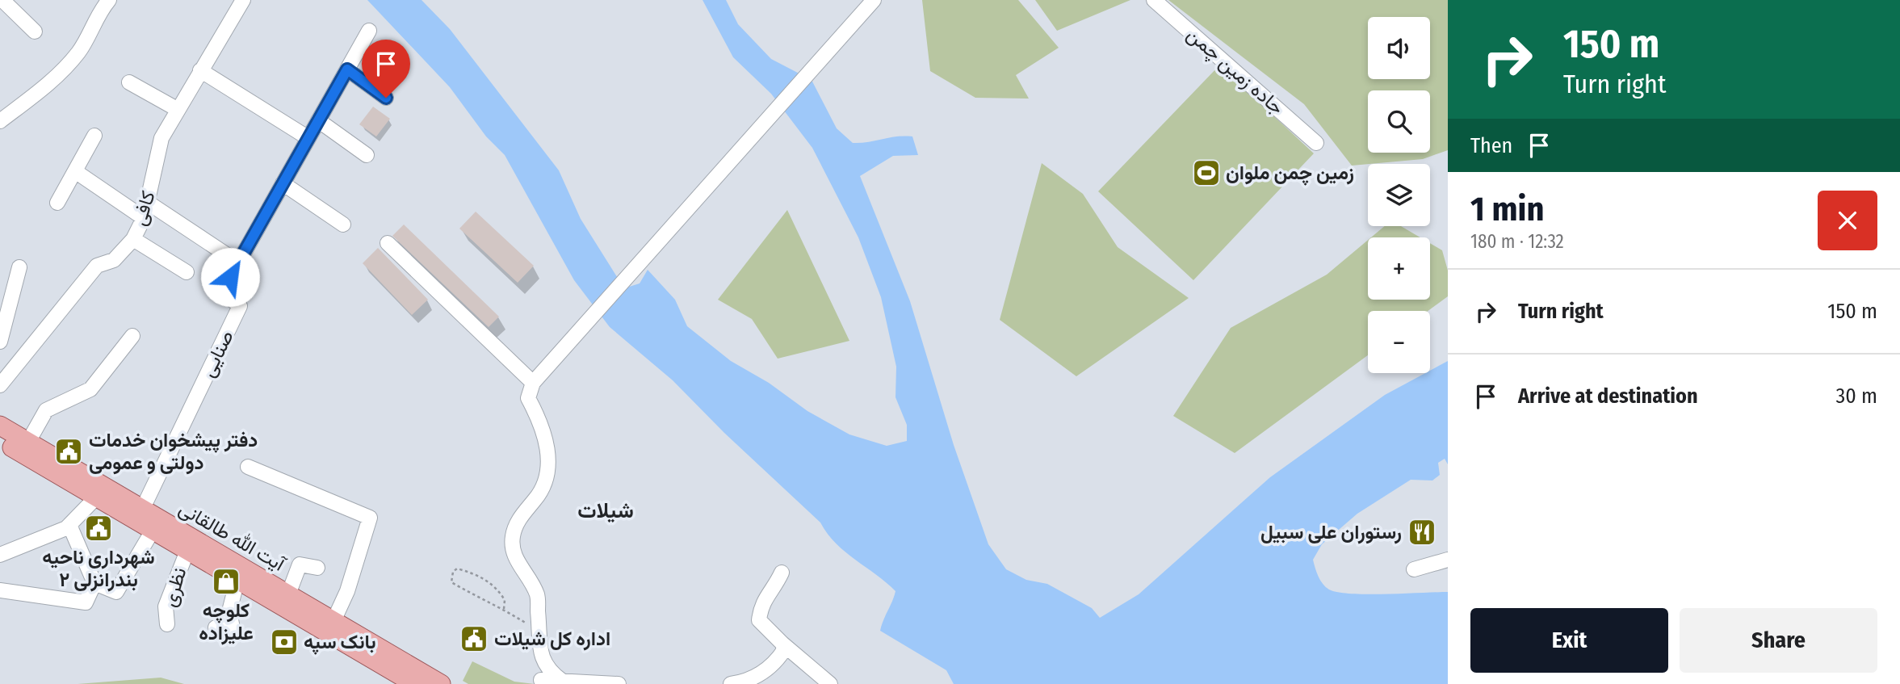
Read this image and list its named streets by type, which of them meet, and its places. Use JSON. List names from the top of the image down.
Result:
{
  "streets": {
    "main road": ["آیت الله طالقانی"],
    "street": [
      "جاده زمین چمن",
      "کافی",
      "صنایی",
      "نظری"
    ]
  },
  "crossings": [
    ["صنایی", "آیت الله طالقانی"],
    ["آیت الله طالقانی", "نظری"]
  ],
  "districts": ["شیلات"],
  "places": {
    "sports": ["زمین چمن ملوان"],
    "public building": ["دفتر پیشخوان خدمات دولتی و عمومی", "شهرداری ناحیه ۲ بندرانزلی", "اداره کل شیلات"],
    "restaurant": ["رستوران علی سبیل"],
    "shop": ["کلوچه علیزاده"],
    "bank": ["بانک سپه"]
  },
  "page": {
    "turn": ["150 m", "Turn right"],
    "map_buttons": ["+", "−"],
    "then": "Then",
    "heading": ["1 min", "180 m · 12:32"],
    "list": [
      {
        "name": "Turn right",
        "value": "150 m"
      },
      {
        "name": "Arrive at destination",
        "value": "30 m"
      }
    ],
    "buttons": ["Exit", "Share"]
  }
}
